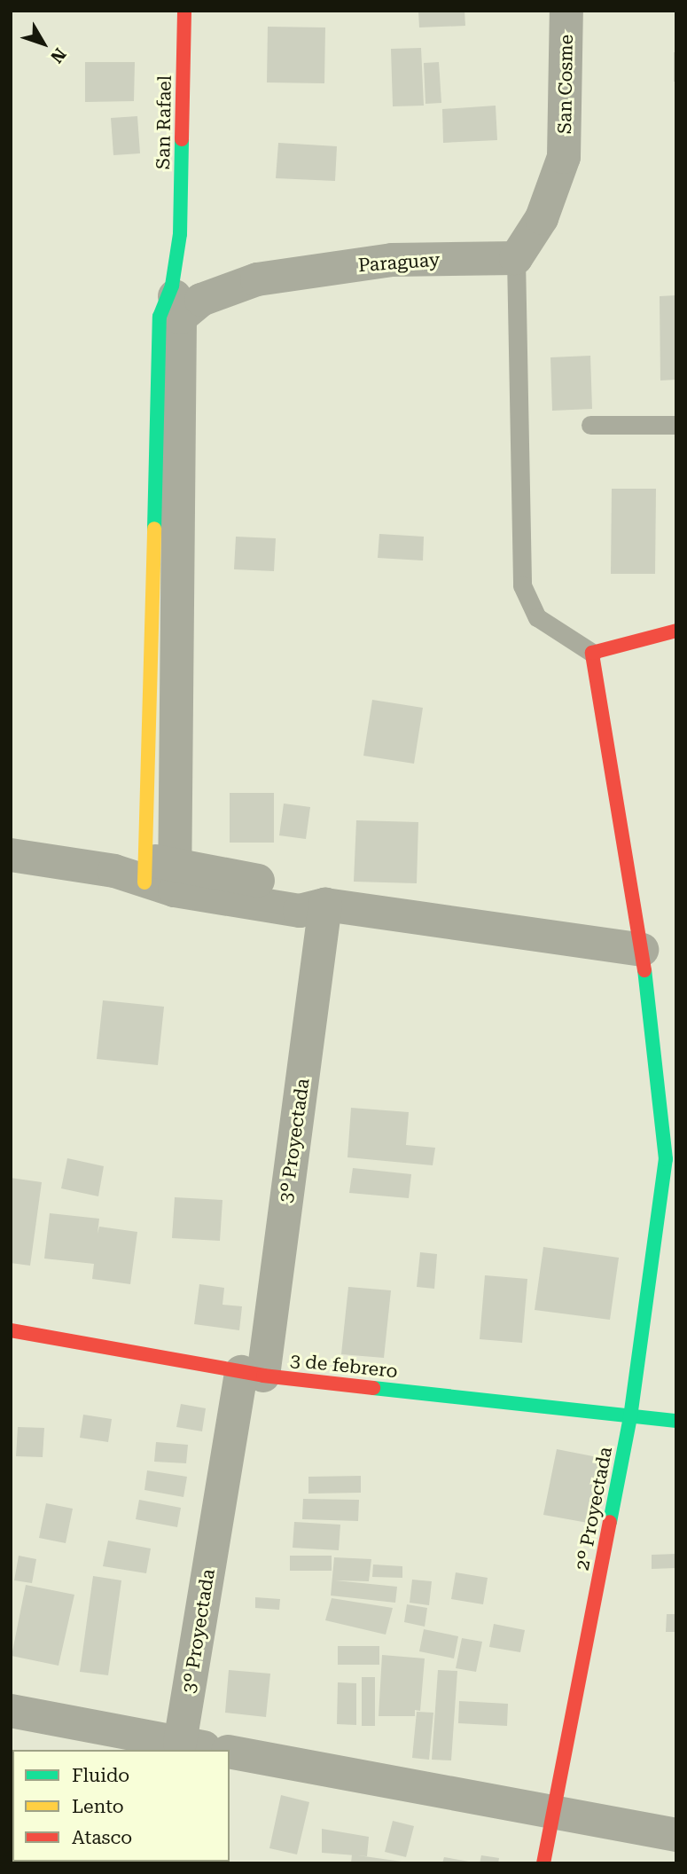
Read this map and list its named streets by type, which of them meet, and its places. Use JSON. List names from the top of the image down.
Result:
{
  "streets": {
    "street": [
      "San Cosme",
      "San Rafael",
      "Paraguay",
      "3º Proyectada",
      "3 de febrero",
      "2º Proyectada"
    ]
  },
  "crossings": [
    ["San Cosme", "Paraguay"],
    ["3º Proyectada", "3 de febrero"],
    ["3 de febrero", "2º Proyectada"]
  ],
  "legend": ["Fluido", "Lento", "Atasco"],
  "north": "bottom right"
}
